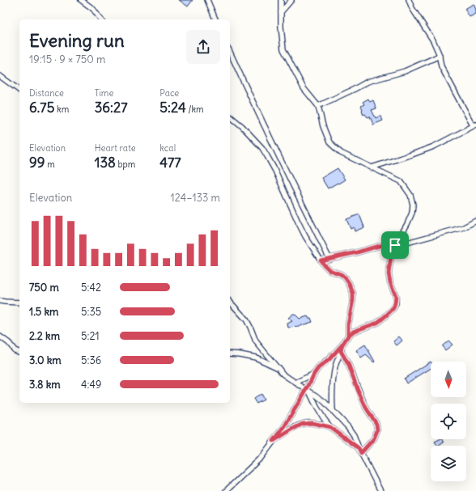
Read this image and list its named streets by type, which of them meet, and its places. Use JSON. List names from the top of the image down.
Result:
{
  "north": "bottom",
  "page": {
    "heading": ["Evening run", "19:15 · 9 × 750 m"],
    "stats": [
      ["Distance", "6.75 km"],
      ["Time", "36:27"],
      ["Pace", "5:24 /km"],
      ["Elevation", "99 m"],
      ["Heart rate", "138 bpm"],
      ["kcal", "477"]
    ],
    "chart": ["Elevation", "124–133 m"],
    "list": [
      {
        "name": "750 m",
        "note": "5:42"
      },
      {
        "name": "1.5 km",
        "note": "5:35"
      },
      {
        "name": "2.2 km",
        "note": "5:21"
      },
      {
        "name": "3.0 km",
        "note": "5:36"
      },
      {
        "name": "3.8 km",
        "note": "4:49"
      }
    ]
  }
}
